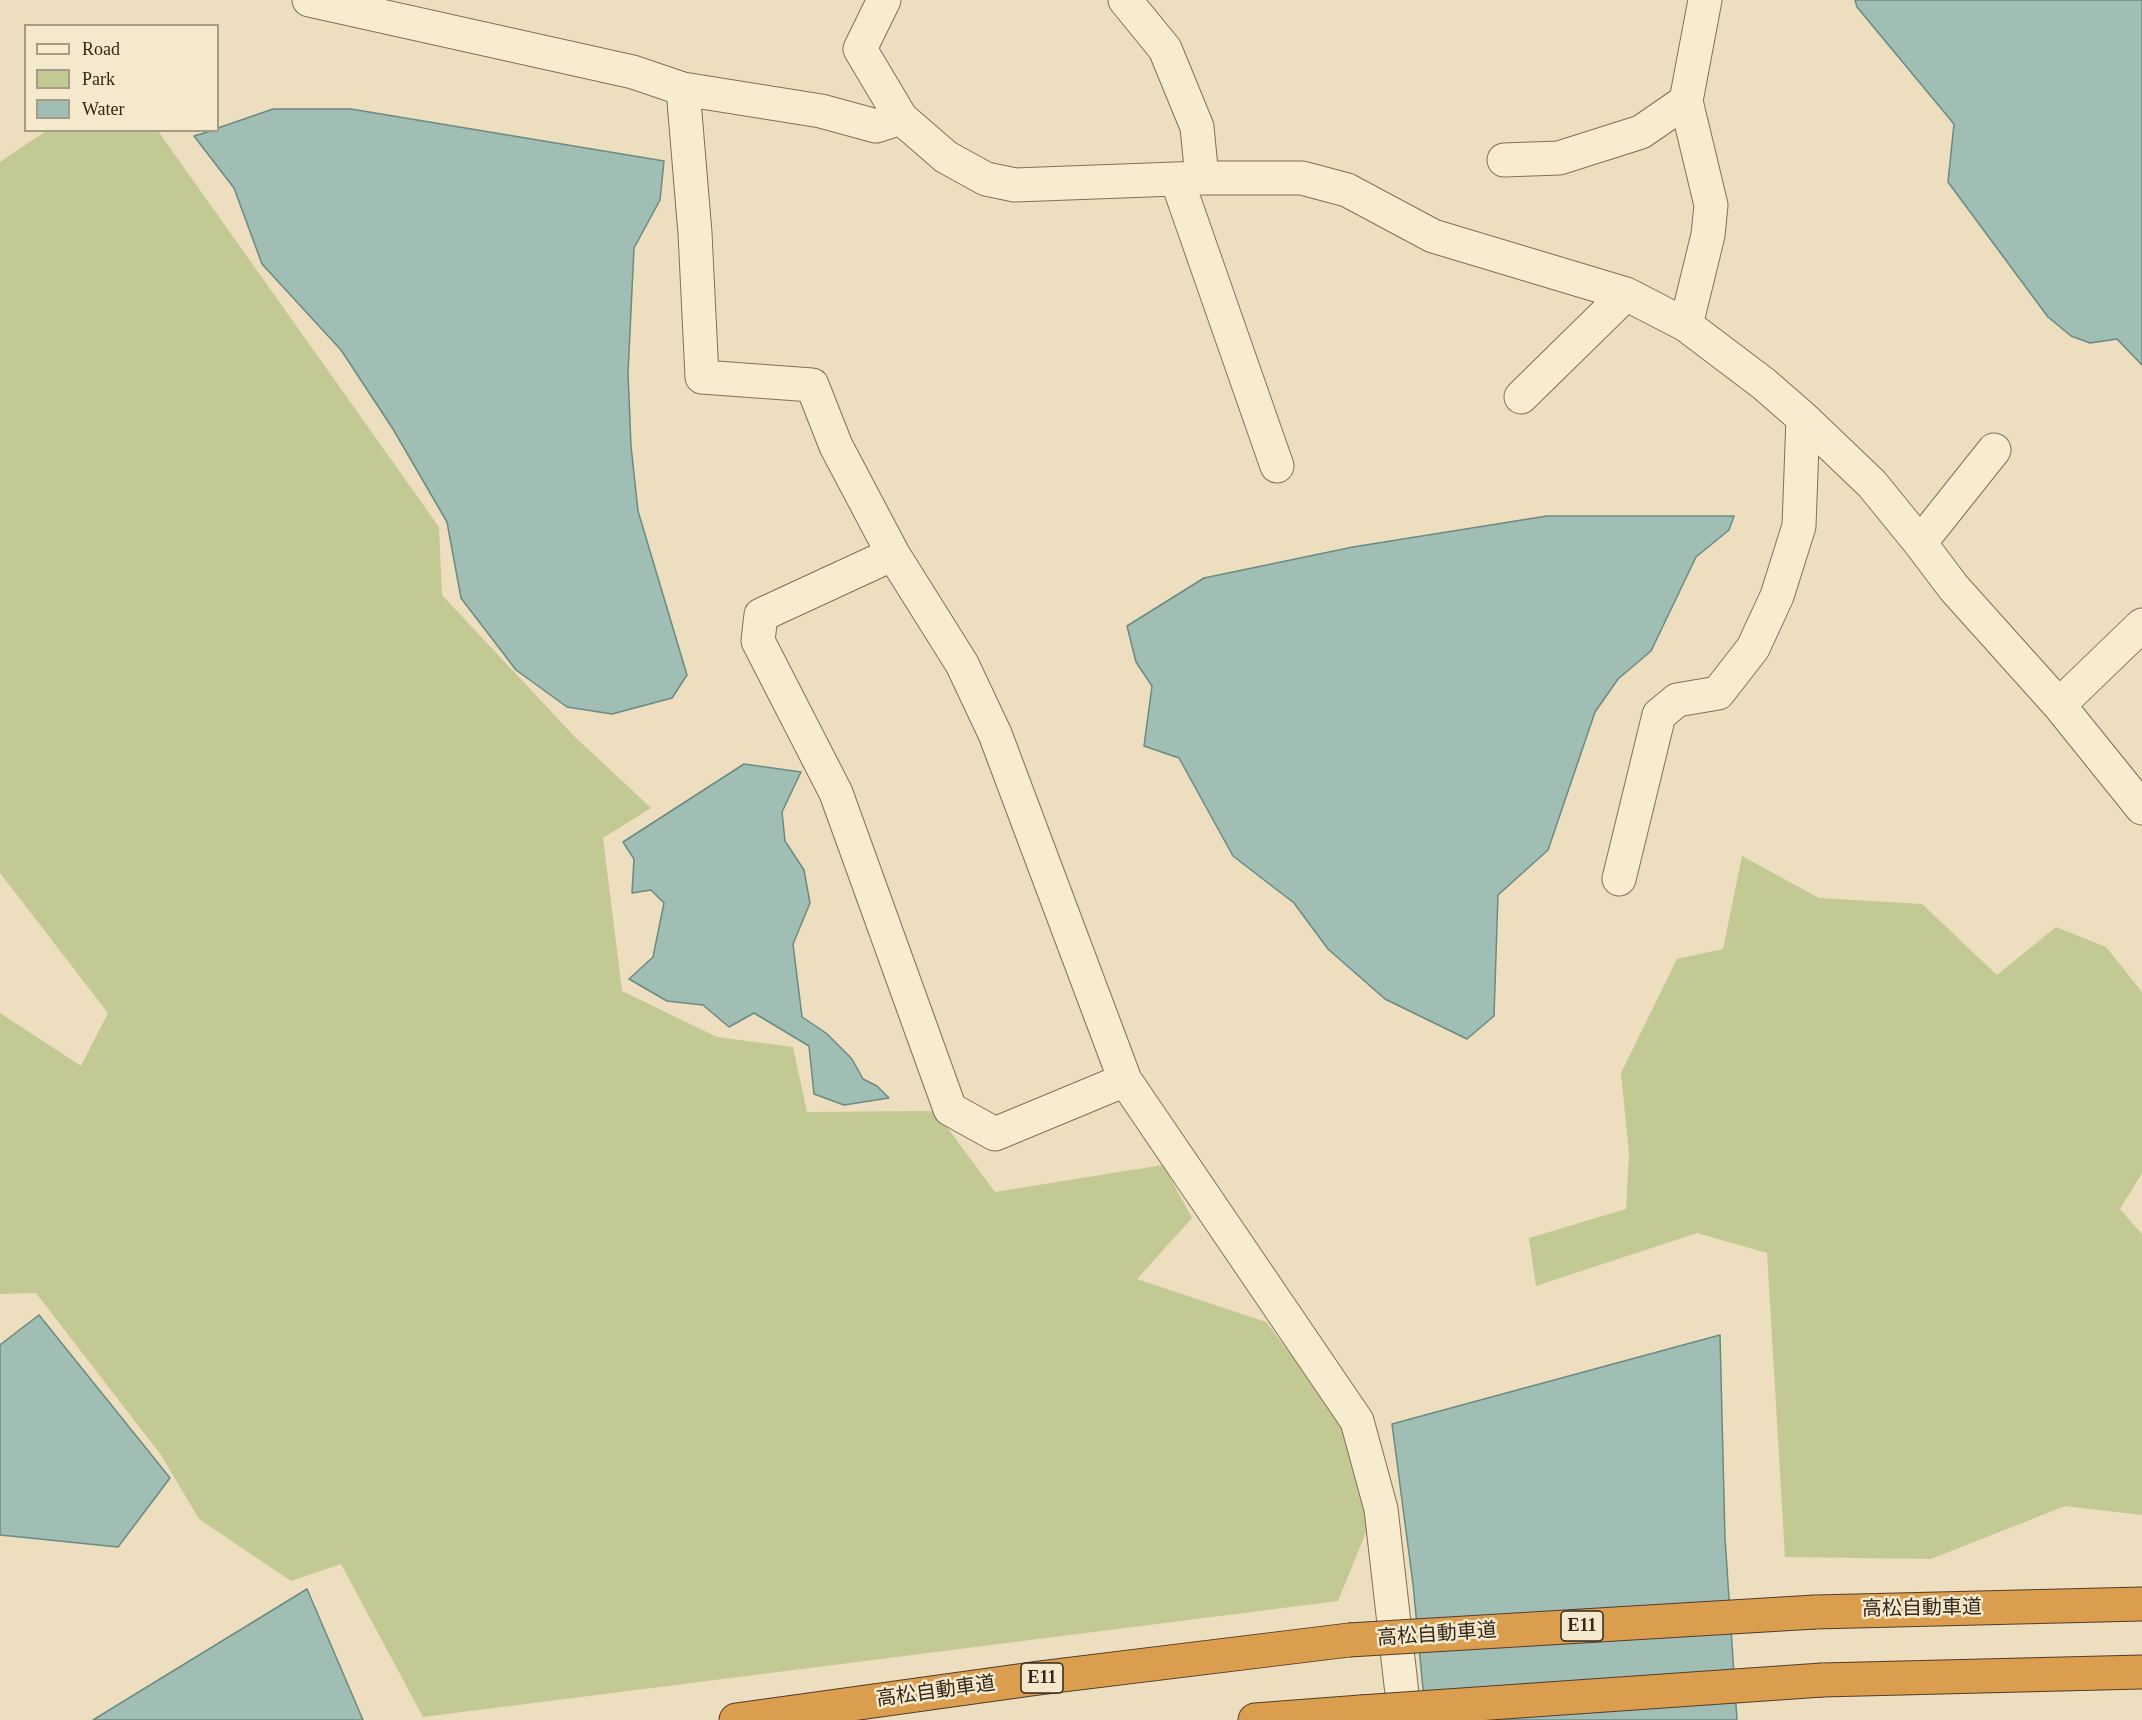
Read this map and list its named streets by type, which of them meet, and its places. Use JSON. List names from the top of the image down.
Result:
{
  "streets": {
    "highway": ["高松自動車道", "E11"]
  },
  "legend": ["Road", "Park", "Water"]
}
